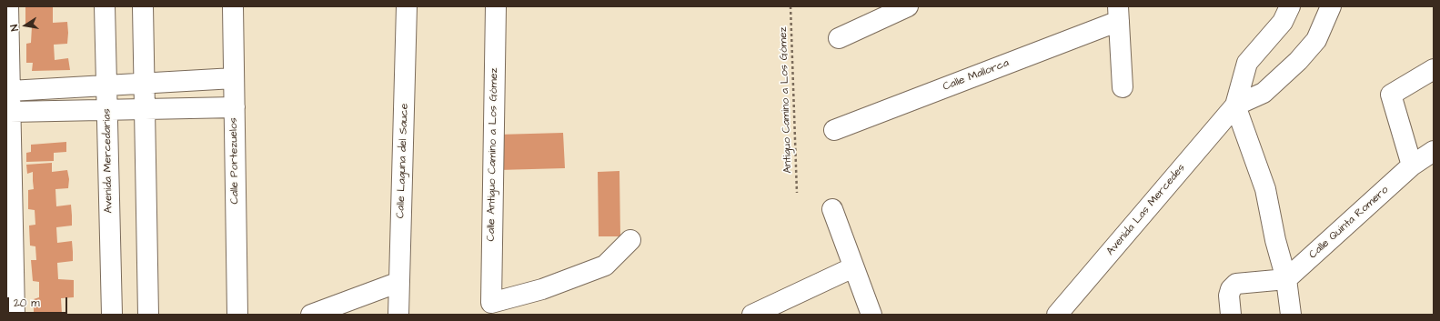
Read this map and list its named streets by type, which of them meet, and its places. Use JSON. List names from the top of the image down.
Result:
{
  "streets": {
    "street": [
      "Calle Mallorca",
      "Calle Antiguo Camino a Los Gómez",
      "Avenida Mercedarias",
      "Calle Portezuelos",
      "Calle Laguna del Sauce",
      "Avenida Las Mercedes",
      "Calle Quinta Romero"
    ],
    "path": ["Antiguo Camino a Los Gómez"]
  },
  "scale_bar": "20 m",
  "north": "left"
}
